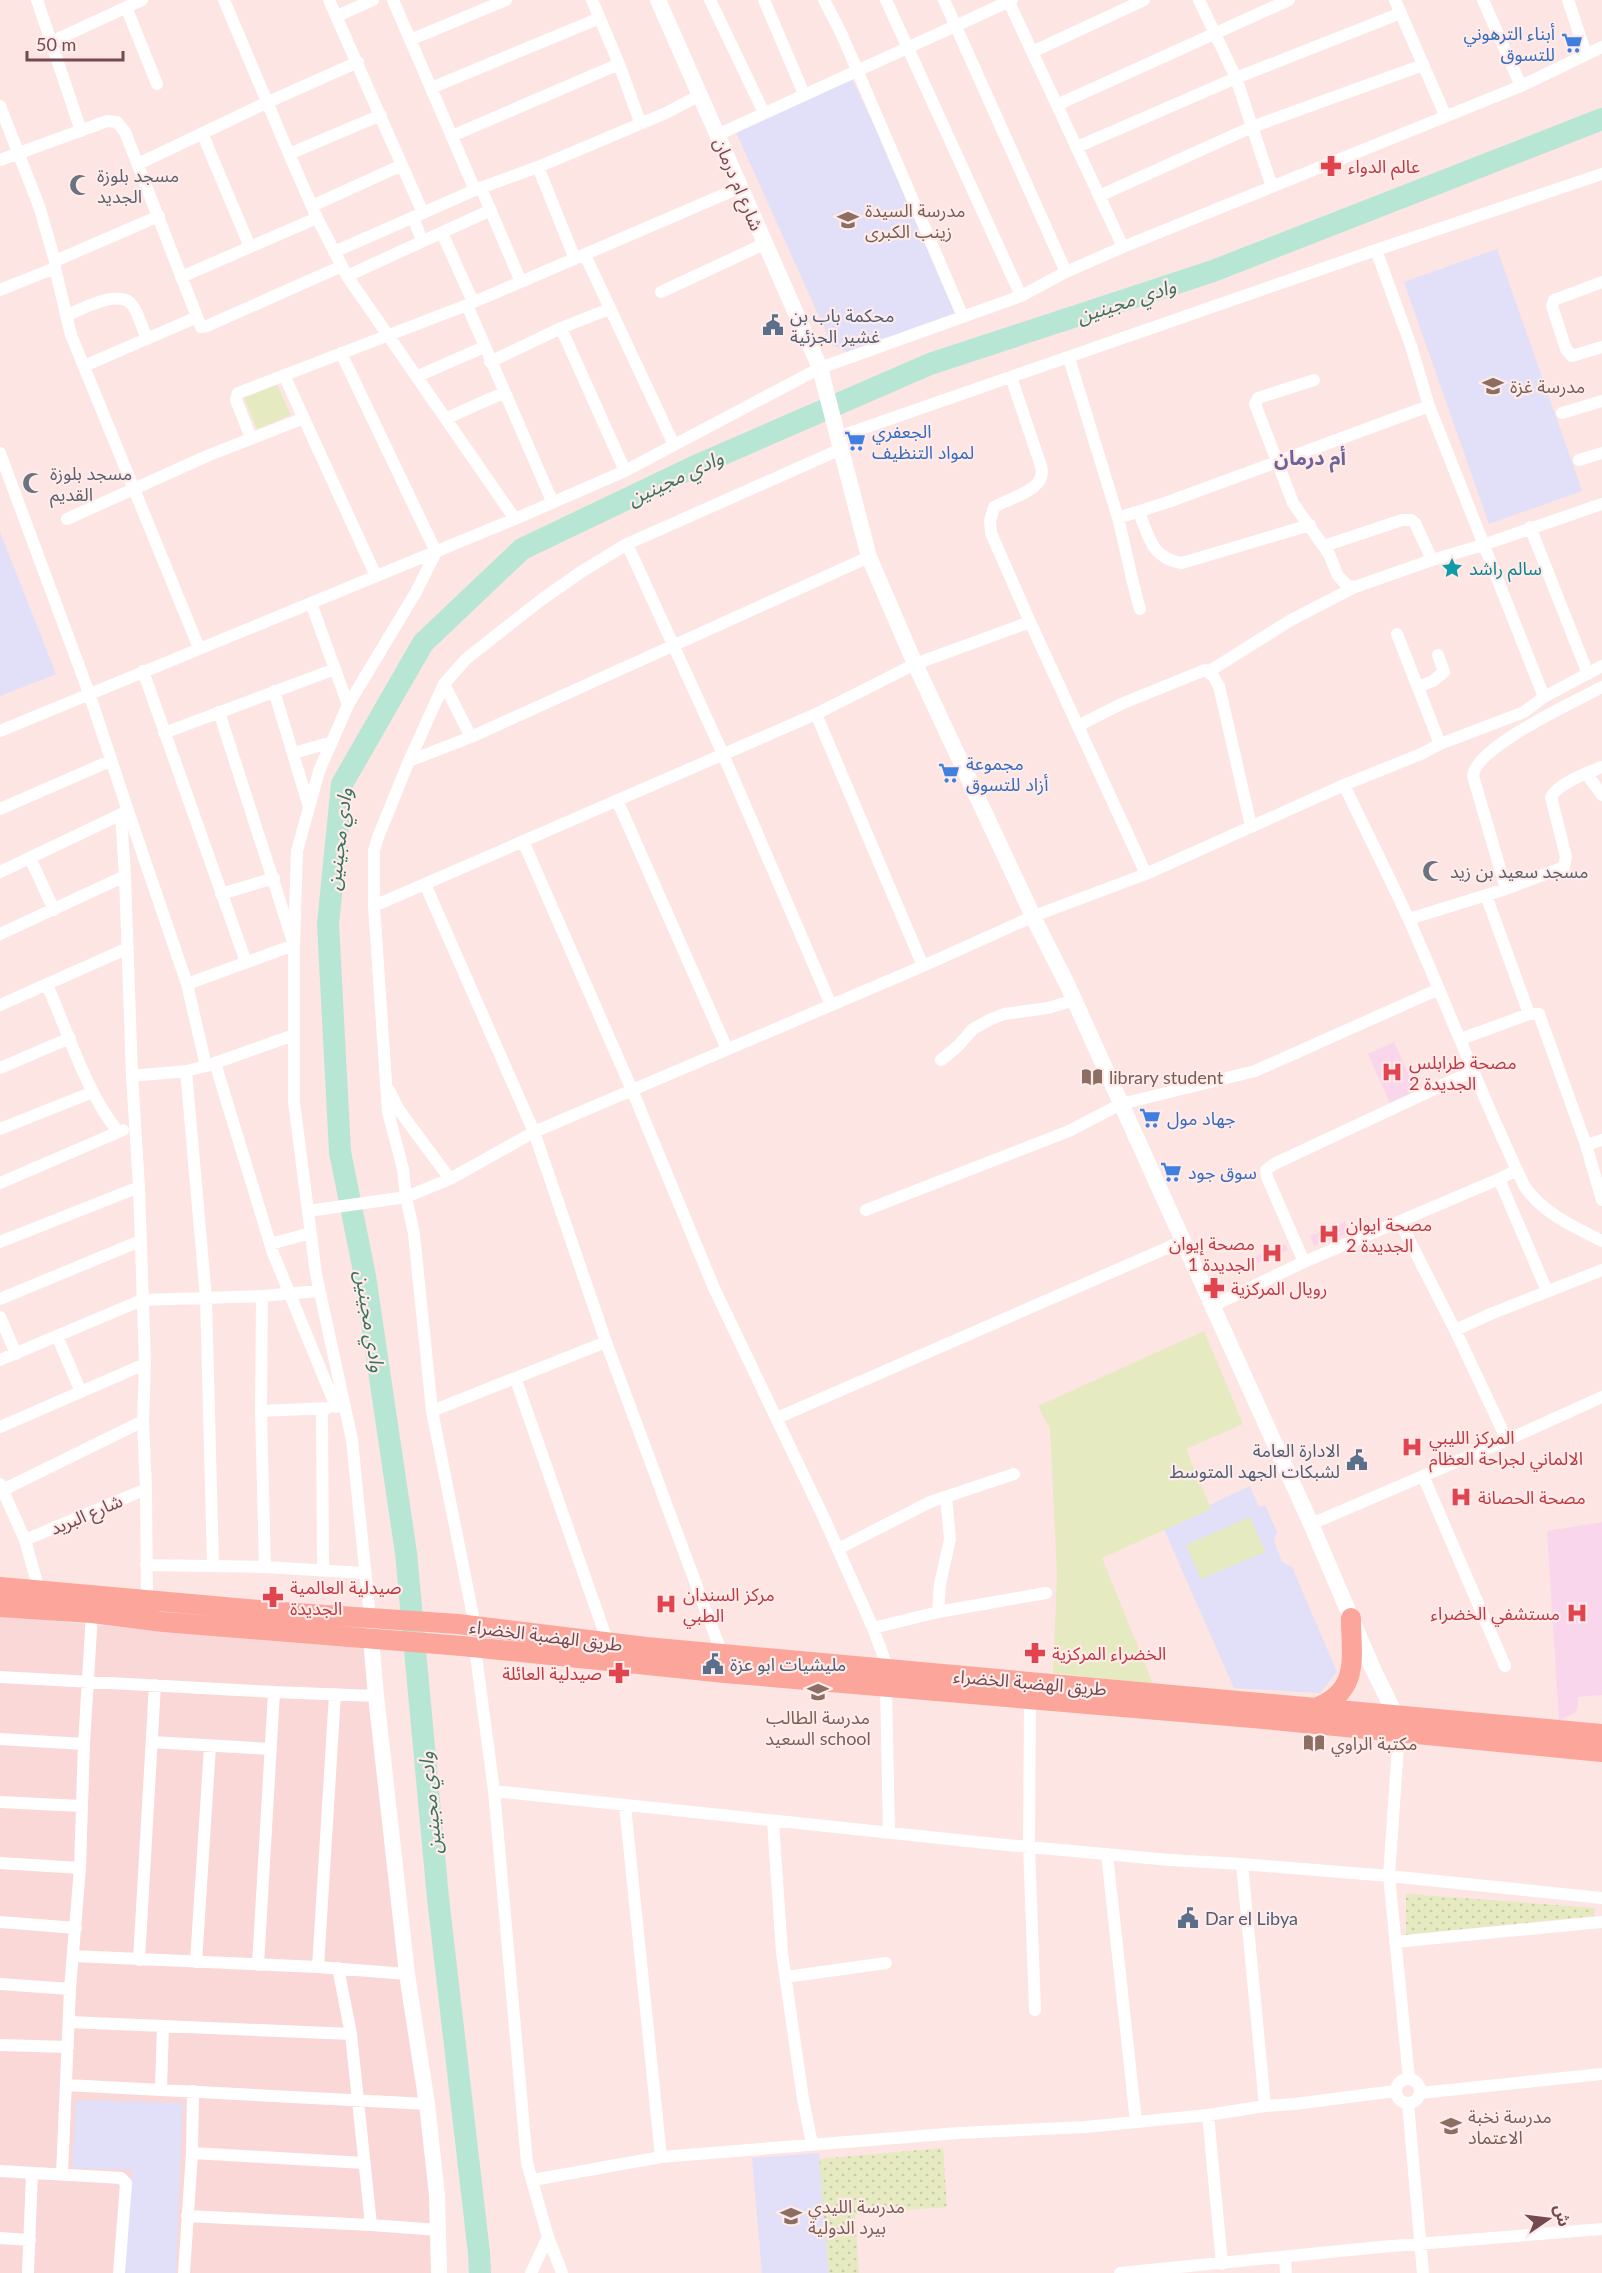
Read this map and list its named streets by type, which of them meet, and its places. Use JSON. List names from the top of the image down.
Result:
{
  "streets": {
    "main road": ["طريق الهضبة الخضراء"],
    "street": ["شارع ام درمان", "شارع البريد"]
  },
  "crossings": [
    ["شارع ام درمان", "طريق الهضبة الخضراء"]
  ],
  "districts": ["أم درمان"],
  "water": ["وادي مجينين"],
  "places": {
    "supermarket": [
      "أبناء الترهوني للتسوق",
      "الجعفري لمواد التنظيف",
      "مجموعة أزاد للتسوق",
      "جهاد مول",
      "سوق جود"
    ],
    "pharmacy": [
      "عالم الدواء",
      "رويال المركزية",
      "صيدلية العالمية الجديدة",
      "الخضراء المركزية",
      "صيدلية العائلة"
    ],
    "mosque": ["مسجد بلوزة الجديد", "مسجد بلوزة القديم", "مسجد سعيد بن زيد"],
    "school or university": [
      "مدرسة السيدة زينب الكبرى",
      "مدرسة غزة",
      "مدرسة الطالب السعيد school",
      "مدرسة نخبة الاعتماد",
      "مدرسة الليدي بيرد الدولية"
    ],
    "public building": [
      "محكمة باب بن غشير الجزئية",
      "الادارة العامة لشبكات الجهد المتوسط",
      "مليشيات ابو عزة",
      "Dar el Libya"
    ],
    "place": ["سالم راشد"],
    "hospital": [
      "مصحة طرابلس الجديدة 2",
      "مصحة ايوان الجديدة 2",
      "مصحة إيوان الجديدة 1",
      "المركز الليبي الالماني لجراحة العظام",
      "مصحة الحصانة",
      "مركز السندان الطبي",
      "مستشفي الخضراء"
    ],
    "library": ["library student", "مكتبة الراوي"]
  },
  "scale_bar": "50 m",
  "north": "right"
}
